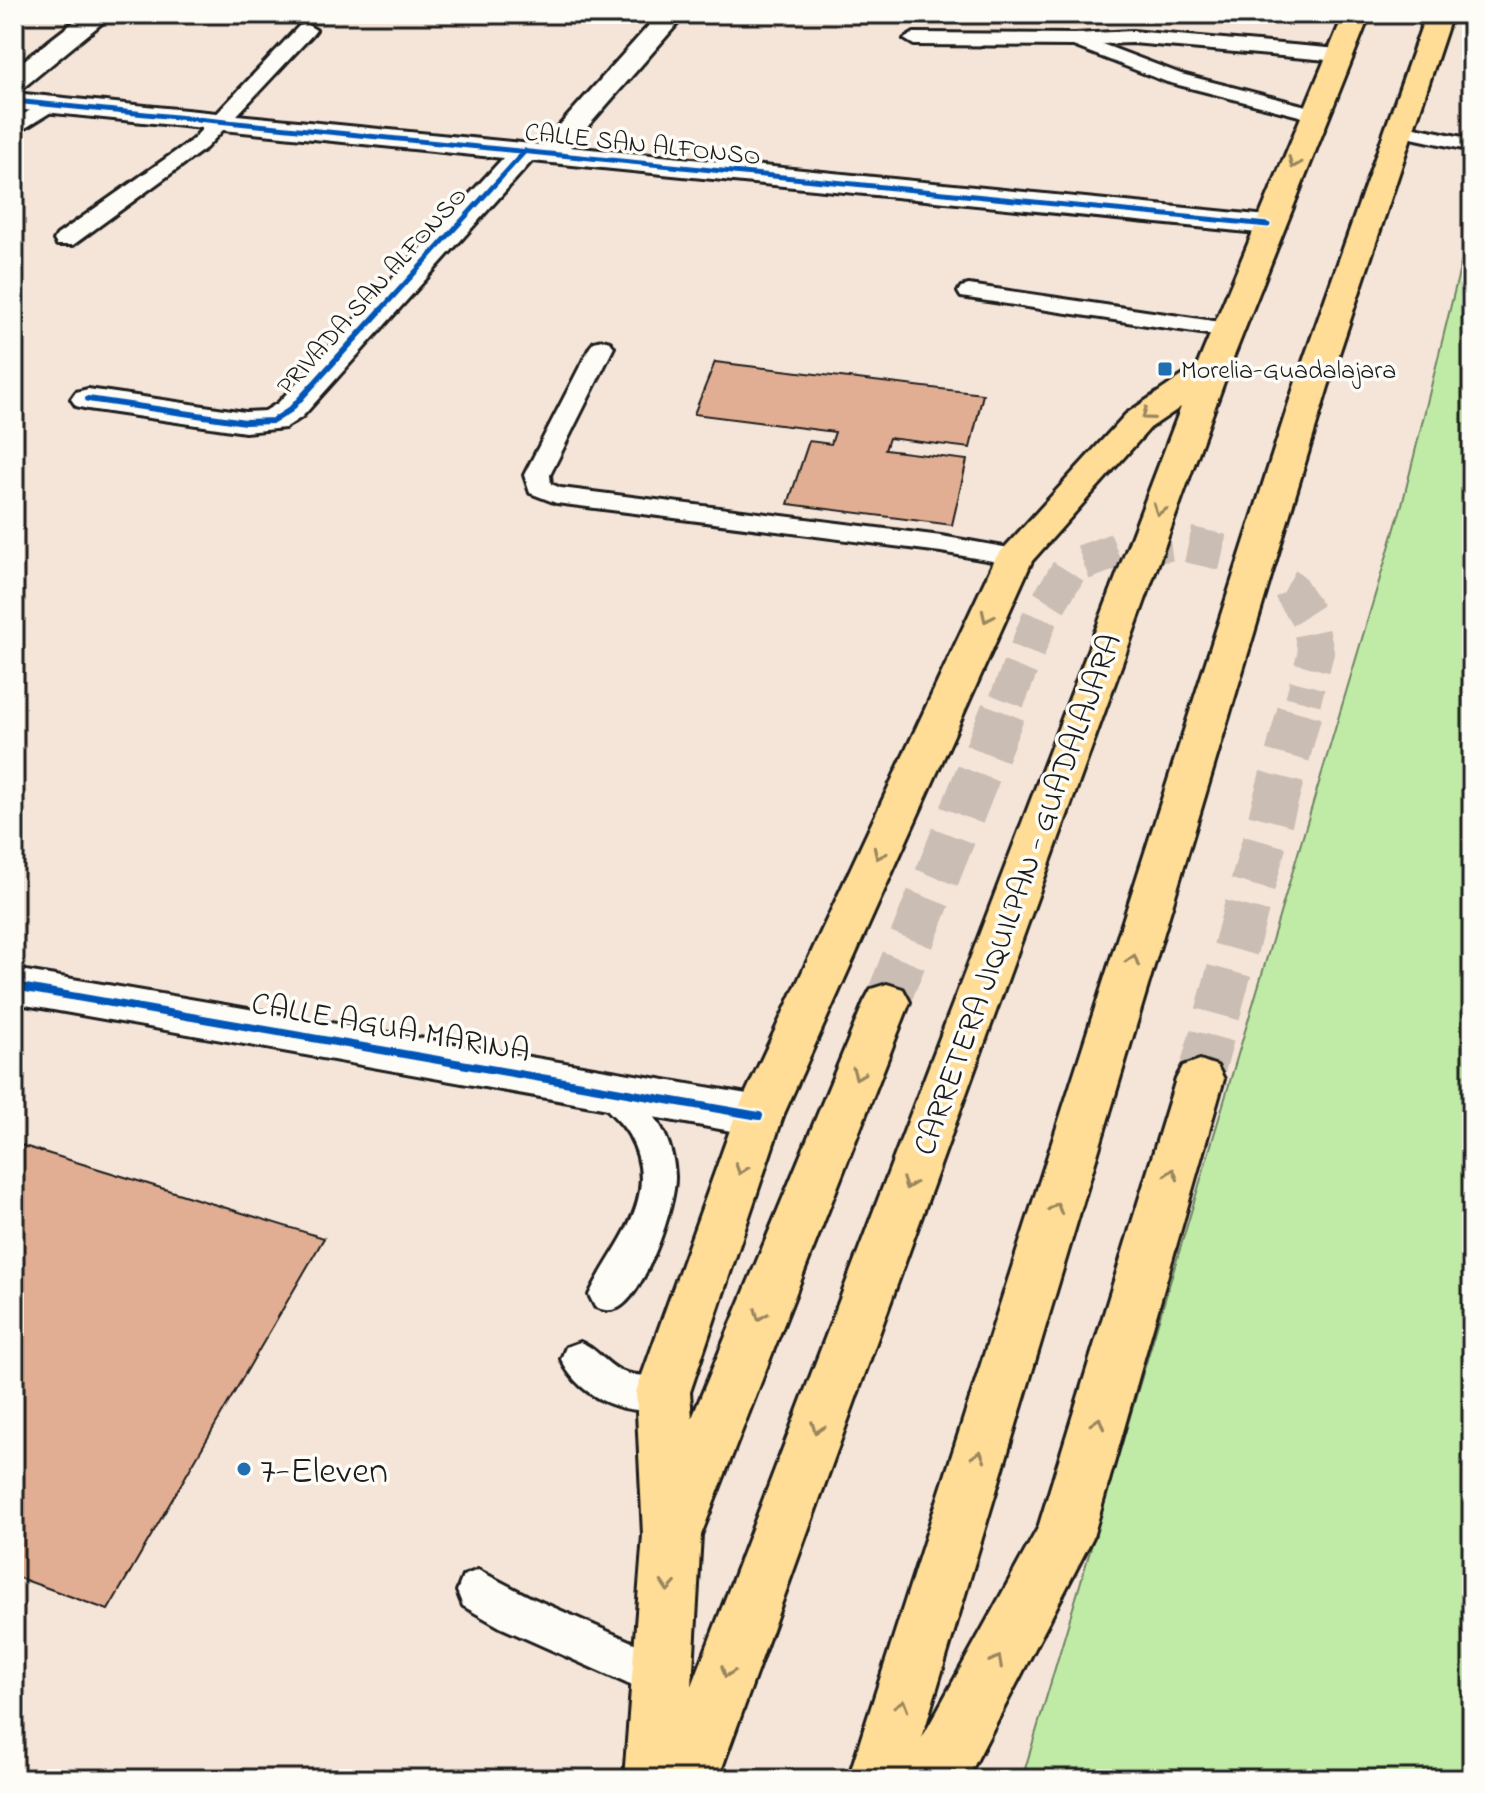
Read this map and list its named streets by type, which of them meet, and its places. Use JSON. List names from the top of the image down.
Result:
{
  "streets": {
    "highway": ["CARRETERA JIQUILPAN - GUADALAJARA"],
    "street": ["CALLE SAN ALFONSO", "PRIVADA SAN ALFONSO", "CALLE AGUA MARINA"]
  },
  "crossings": [
    ["CALLE SAN ALFONSO", "PRIVADA SAN ALFONSO"],
    ["CALLE SAN ALFONSO", "CARRETERA JIQUILPAN - GUADALAJARA"]
  ],
  "places": {
    "transit": ["Morelia-Guadalajara"],
    "other": ["7-Eleven"]
  }
}
